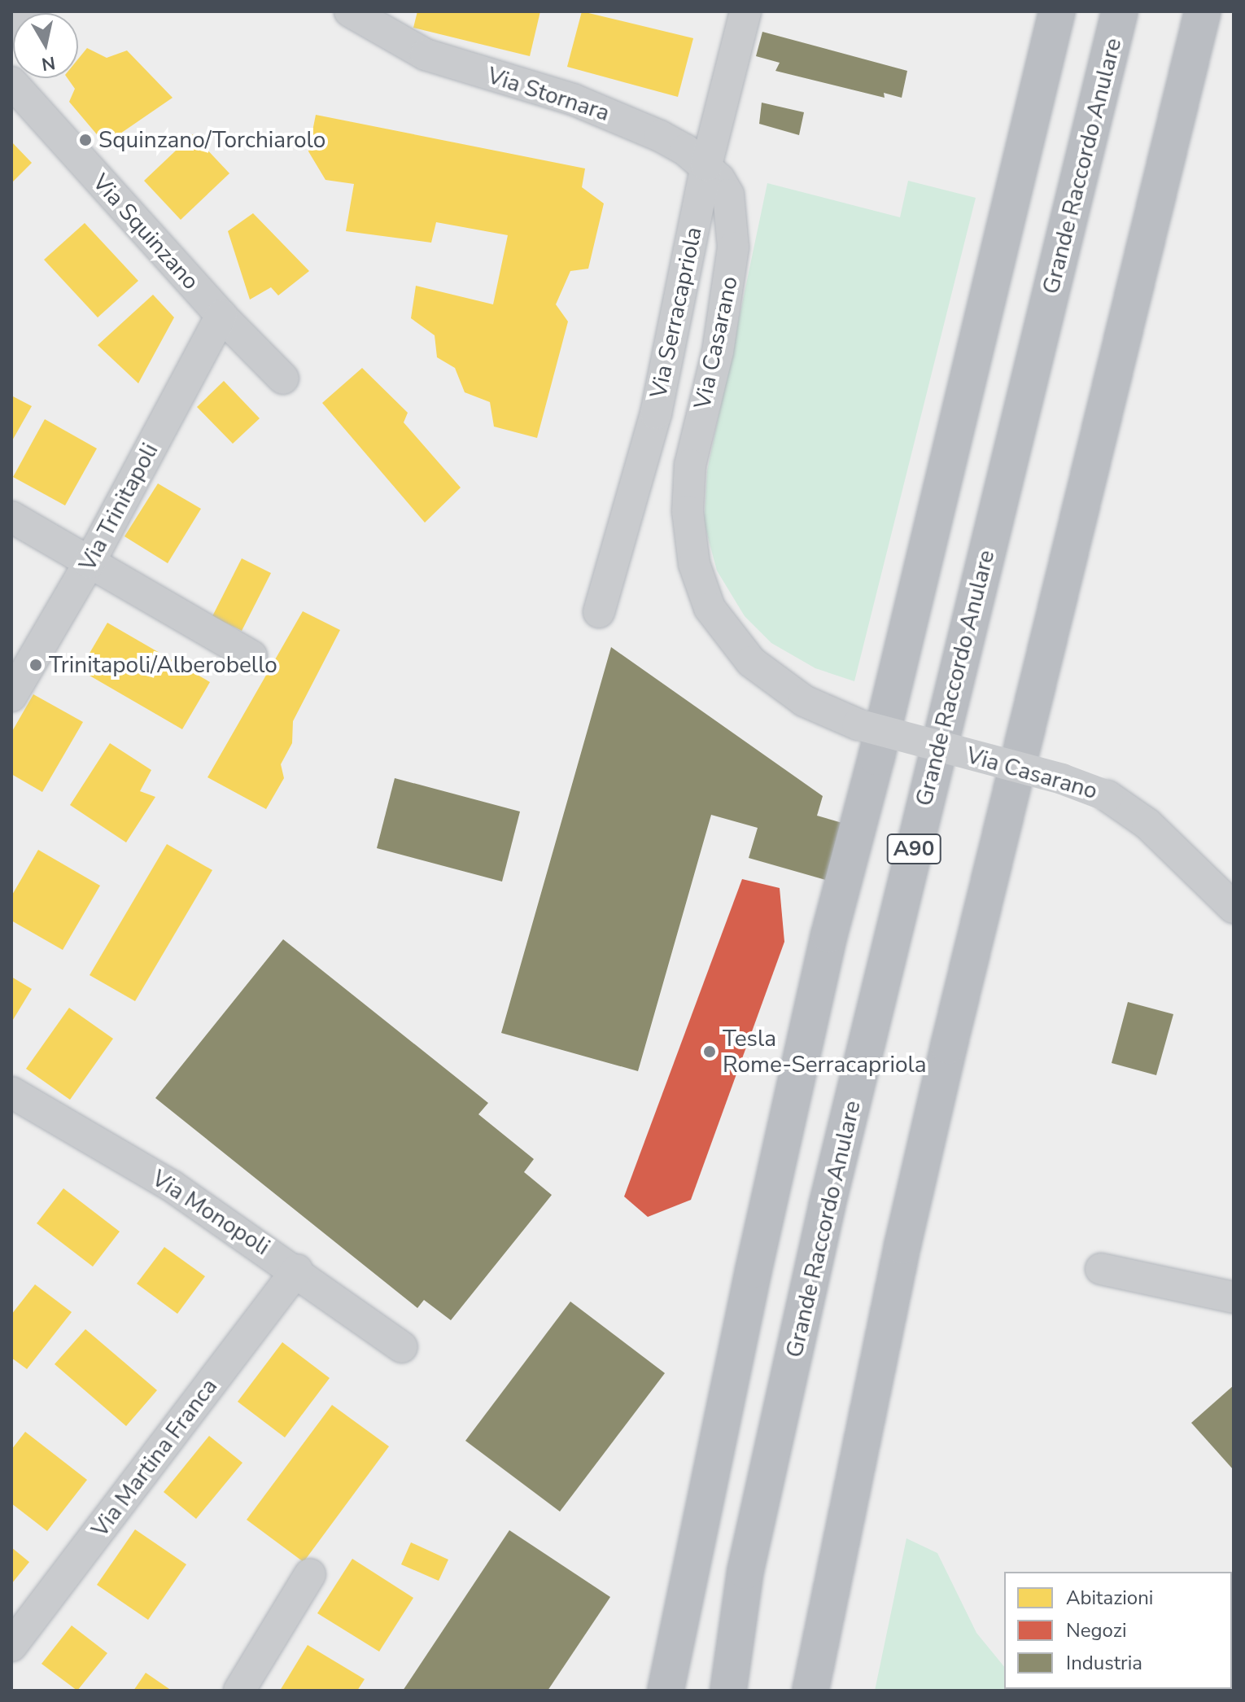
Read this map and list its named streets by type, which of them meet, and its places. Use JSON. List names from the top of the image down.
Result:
{
  "streets": {
    "highway": ["Grande Raccordo Anulare", "A90"],
    "street": [
      "Via Stornara",
      "Via Squinzano",
      "Via Serracapriola",
      "Via Casarano",
      "Via Trinitapoli",
      "Via Monopoli",
      "Via Martina Franca"
    ]
  },
  "crossings": [
    ["Via Stornara", "Via Serracapriola"],
    ["Via Stornara", "Via Casarano"],
    ["Via Squinzano", "Via Trinitapoli"],
    ["Via Monopoli", "Via Martina Franca"]
  ],
  "places": ["Squinzano/Torchiarolo", "Trinitapoli/Alberobello", "Tesla Rome-Serracapriola"],
  "legend": ["Abitazioni", "Negozi", "Industria"],
  "north": "bottom"
}
